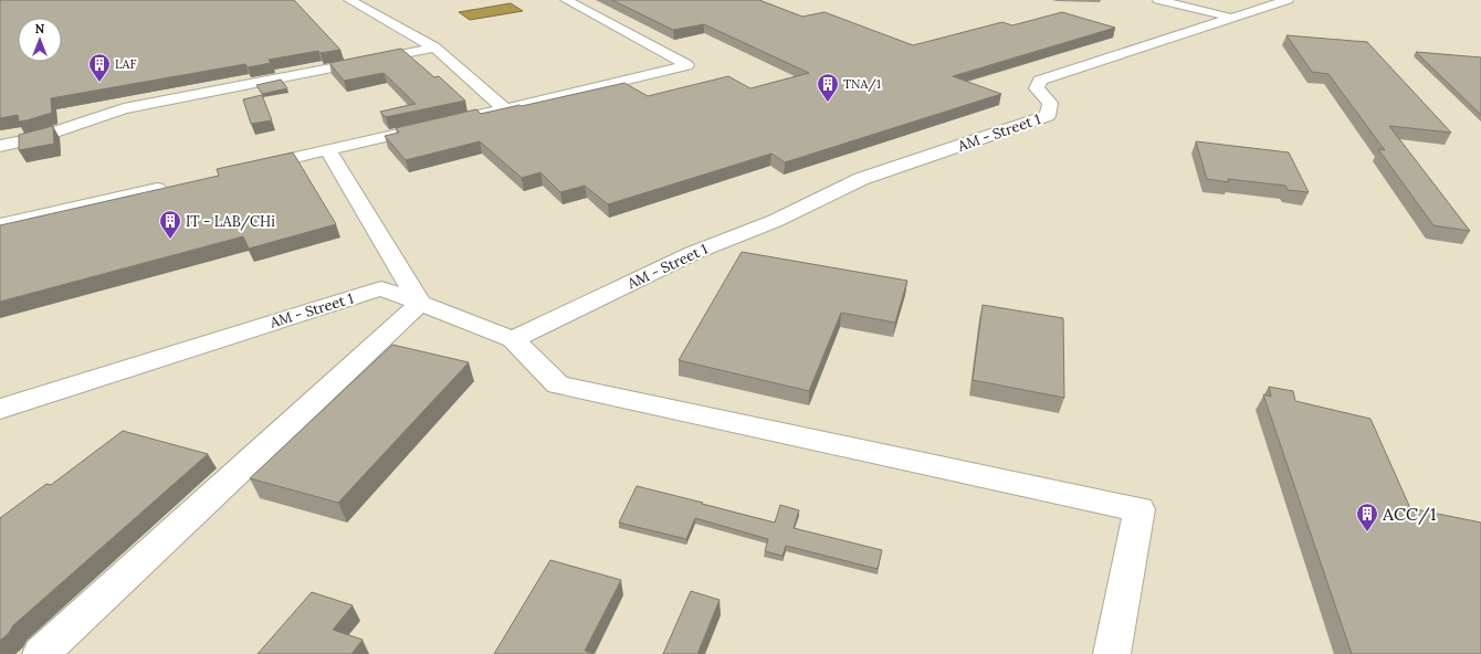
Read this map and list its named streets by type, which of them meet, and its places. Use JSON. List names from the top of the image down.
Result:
{
  "streets": {
    "lane": ["AM - Street 1"]
  },
  "places": {
    "building": [
      "LAF",
      "TNA/1",
      "IT - LAB/CHi",
      "ACC/1"
    ]
  },
  "north": "top"
}
